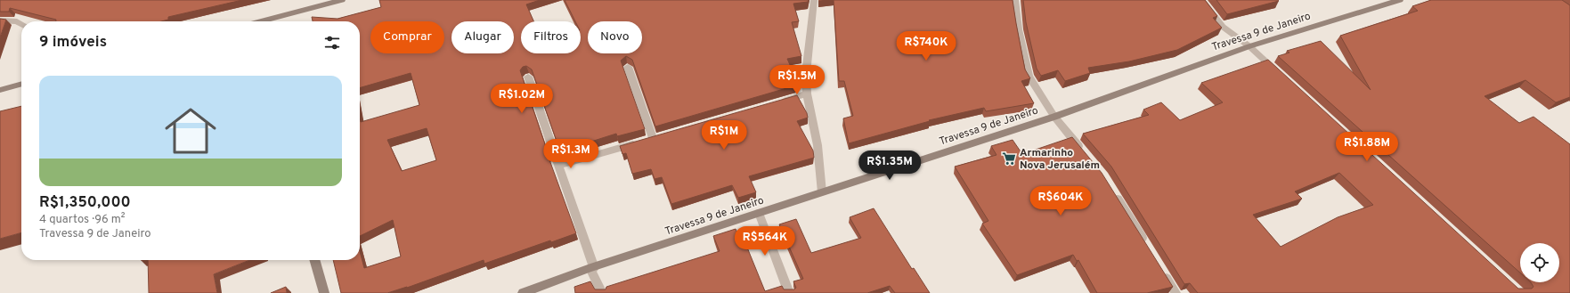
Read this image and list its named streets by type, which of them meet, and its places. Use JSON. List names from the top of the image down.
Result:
{
  "streets": {
    "street": ["Travessa 9 de Janeiro"]
  },
  "places": {
    "supermarket": ["Armarinho Nova Jerusalém"]
  },
  "page": {
    "chip": [
      "Comprar",
      "Alugar",
      "Filtros",
      "Novo"
    ],
    "heading": "9 imóveis",
    "price": [
      "R$740K",
      "R$1.5M",
      "R$1.02M",
      "R$1M",
      "R$1.88M",
      "R$1.3M",
      "R$1.35M",
      "R$604K",
      "R$564K"
    ],
    "list": [
      {
        "name": "R$1,350,000",
        "note": "4 quartos · 96 m² · Travessa 9 de Janeiro"
      }
    ]
  }
}
